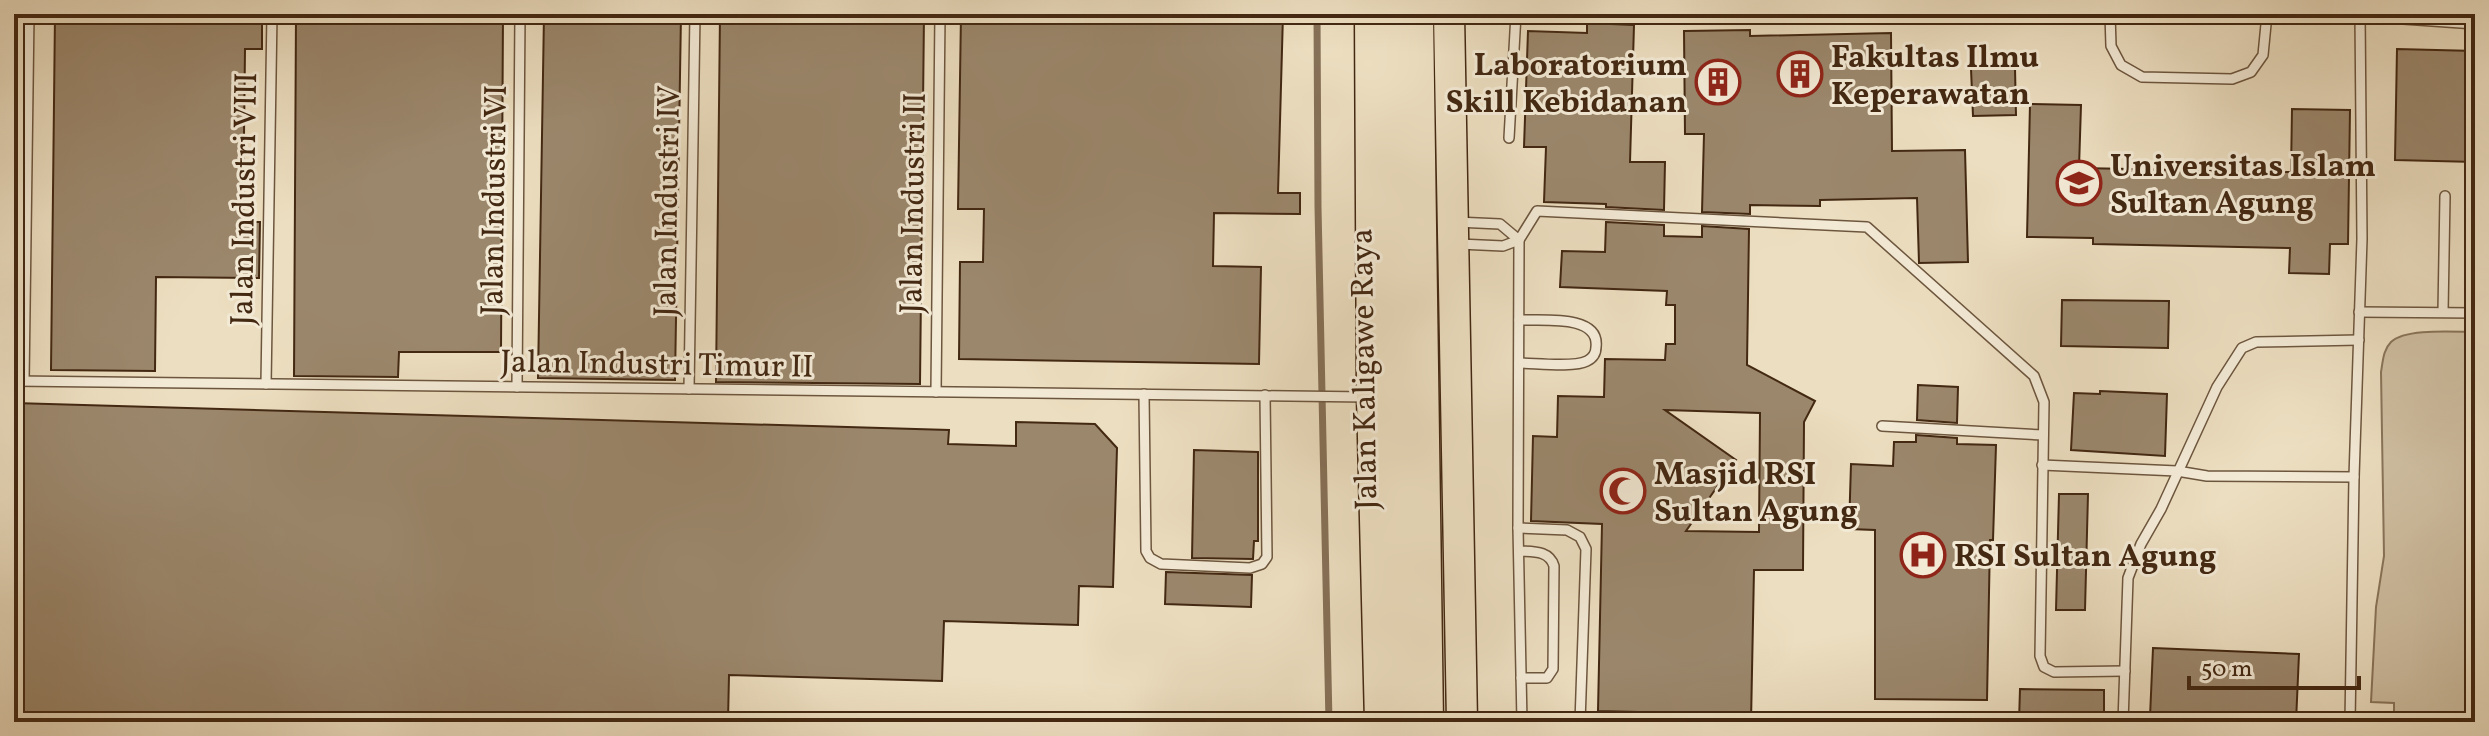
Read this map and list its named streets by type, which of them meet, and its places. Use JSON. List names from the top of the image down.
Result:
{
  "streets": {
    "highway": ["Jalan Kaligawe Raya"],
    "lane": [
      "Jalan Industri VIII",
      "Jalan Industri VI",
      "Jalan Industri IV",
      "Jalan Industri II",
      "Jalan Industri Timur II"
    ]
  },
  "crossings": [
    ["Jalan Industri VIII", "Jalan Industri Timur II"],
    ["Jalan Industri VI", "Jalan Industri Timur II"],
    ["Jalan Industri IV", "Jalan Industri Timur II"],
    ["Jalan Industri II", "Jalan Industri Timur II"]
  ],
  "places": {
    "building": ["Fakultas Ilmu Keperawatan", "Laboratorium Skill Kebidanan"],
    "school or university": ["Universitas Islam Sultan Agung"],
    "mosque": ["Masjid RSI Sultan Agung"],
    "hospital": ["RSI Sultan Agung"]
  },
  "scale_bar": "50 m"
}
